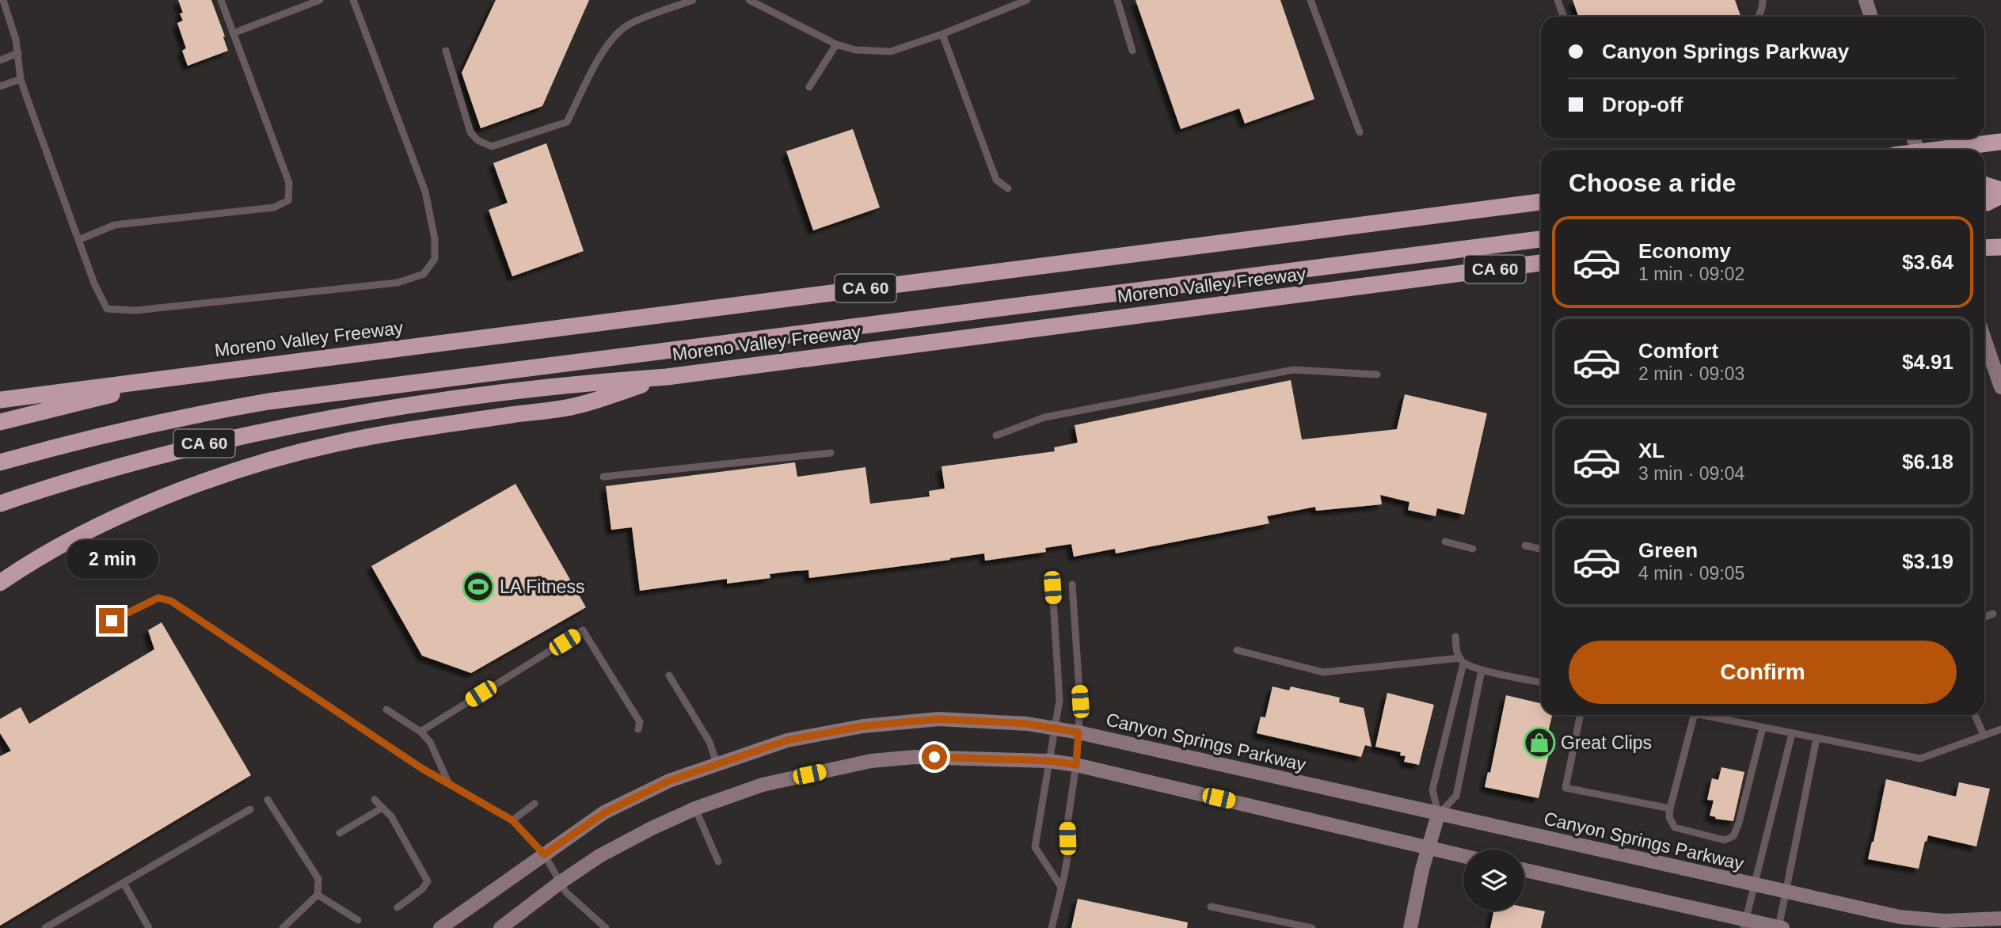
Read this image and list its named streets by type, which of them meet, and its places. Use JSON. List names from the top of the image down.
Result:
{
  "streets": {
    "highway": ["CA 60", "Moreno Valley Freeway"],
    "street": ["Canyon Springs Parkway"]
  },
  "places": {
    "sports": ["LA Fitness"],
    "shop": ["Great Clips"]
  },
  "page": {
    "banner": ["Canyon Springs Parkway", "Drop-off"],
    "heading": "Choose a ride",
    "list": [
      {
        "name": "Economy",
        "note": "1 min · 09:02",
        "value": "$3.64"
      },
      {
        "name": "Comfort",
        "note": "2 min · 09:03",
        "value": "$4.91"
      },
      {
        "name": "XL",
        "note": "3 min · 09:04",
        "value": "$6.18"
      },
      {
        "name": "Green",
        "note": "4 min · 09:05",
        "value": "$3.19"
      }
    ],
    "bubble": "2 min",
    "buttons": "Confirm"
  }
}
